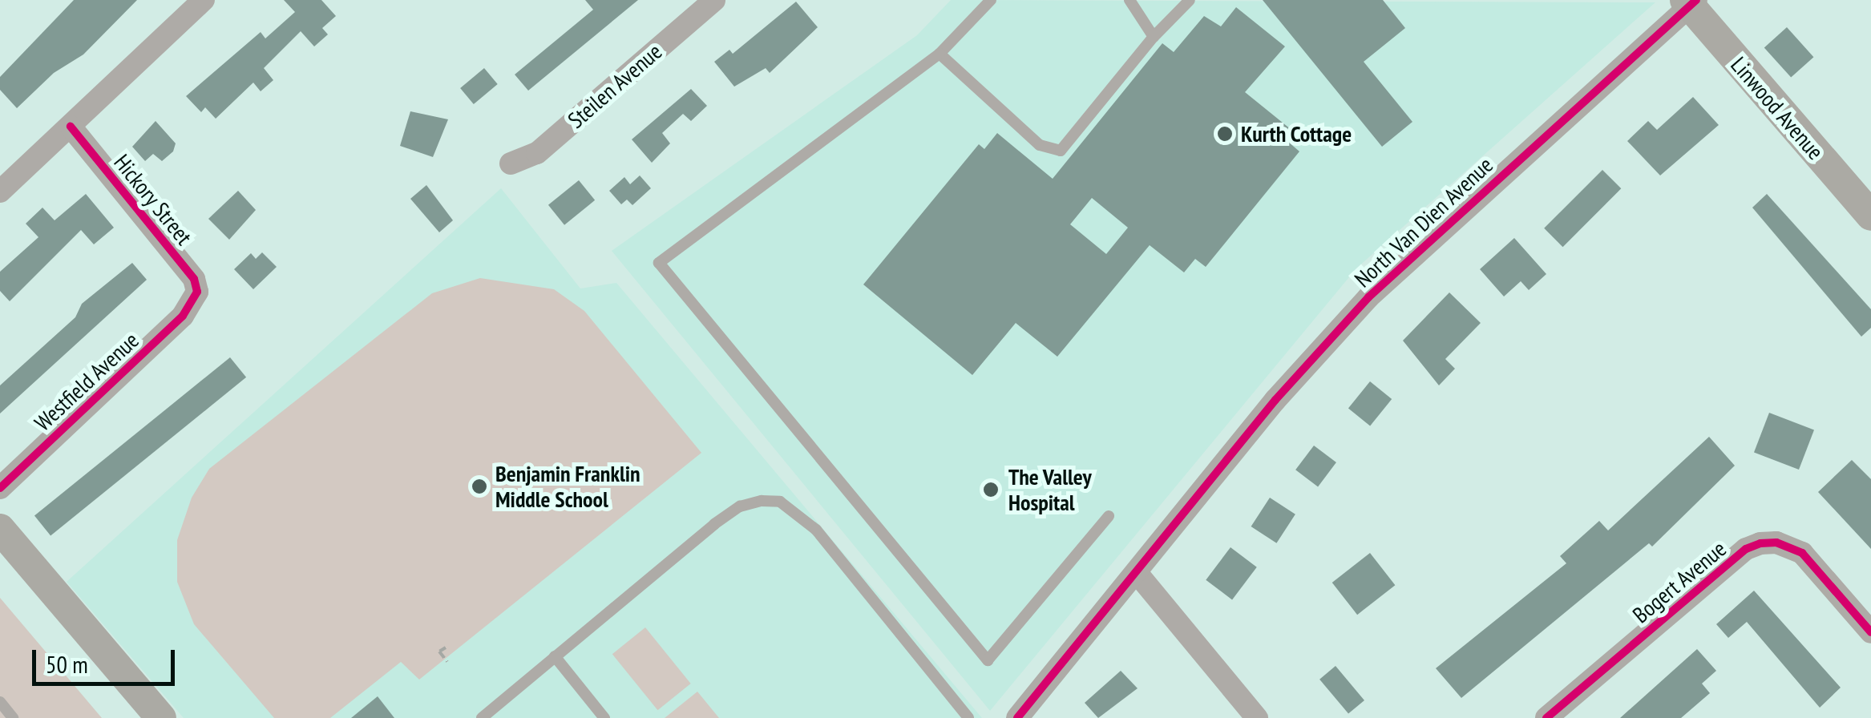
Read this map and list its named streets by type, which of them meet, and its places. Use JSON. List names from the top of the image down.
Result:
{
  "streets": {
    "main road": ["Linwood Avenue"],
    "street": [
      "Steilen Avenue",
      "Hickory Street",
      "North Van Dien Avenue",
      "Westfield Avenue",
      "Bogert Avenue"
    ]
  },
  "crossings": [
    ["Linwood Avenue", "North Van Dien Avenue"],
    ["Hickory Street", "Westfield Avenue"]
  ],
  "places": ["Kurth Cottage", "Benjamin Franklin Middle School", "The Valley Hospital"],
  "scale_bar": "50 m"
}
